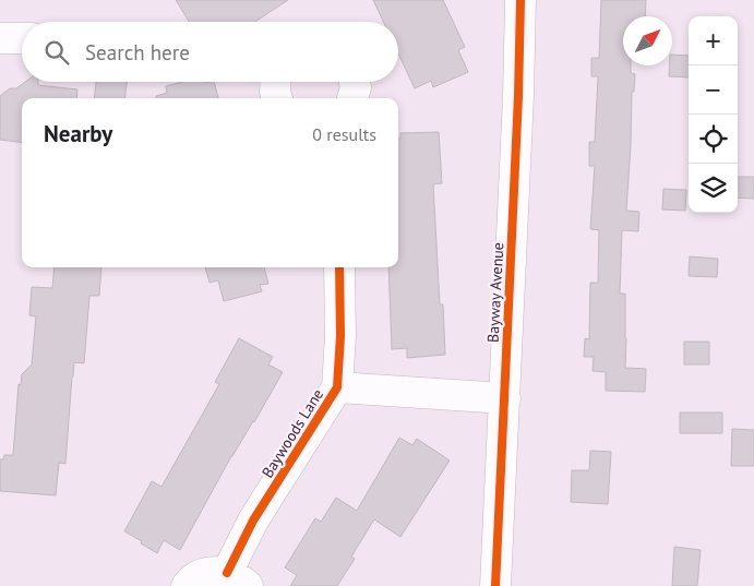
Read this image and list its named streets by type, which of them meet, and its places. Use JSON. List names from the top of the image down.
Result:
{
  "streets": {
    "street": ["Bayway Avenue", "Baywoods Lane"]
  },
  "crossings": [
    ["Bayway Avenue", "Baywoods Lane"]
  ],
  "north": "top right",
  "page": {
    "map_buttons": ["+", "−"],
    "search": "Search here",
    "heading": ["Nearby", "0 results"]
  }
}
